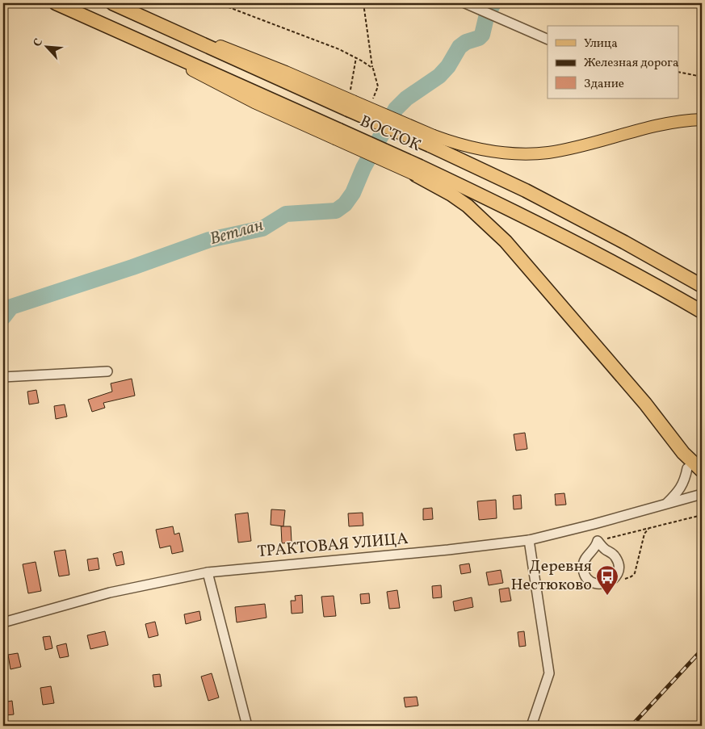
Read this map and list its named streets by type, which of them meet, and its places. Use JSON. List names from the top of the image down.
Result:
{
  "streets": {
    "highway": ["ВОСТОК"],
    "street": ["ТРАКТОВАЯ УЛИЦА"]
  },
  "water": ["Ветлан"],
  "places": {
    "bus stop": ["Деревня Нестюково"]
  },
  "legend": ["Улица", "Железная дорога", "Здание"],
  "north": "top left"
}
